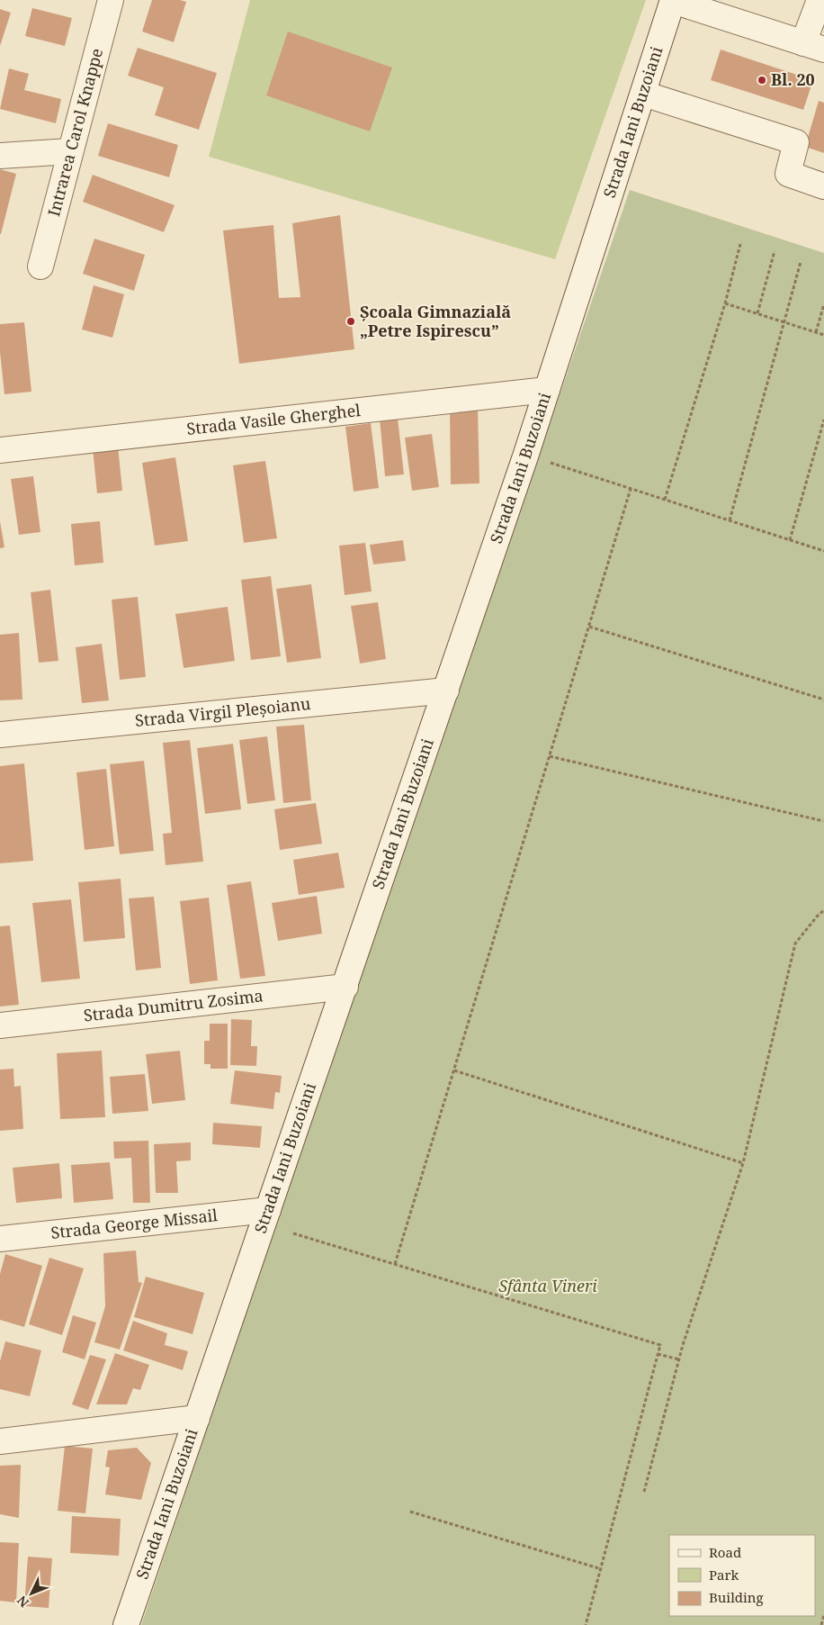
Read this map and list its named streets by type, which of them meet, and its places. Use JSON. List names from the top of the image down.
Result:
{
  "streets": {
    "street": [
      "Strada Iani Buzoiani",
      "Intrarea Carol Knappe",
      "Strada Vasile Gherghel",
      "Strada Virgil Pleșoianu",
      "Strada Dumitru Zosima",
      "Strada George Missail"
    ]
  },
  "crossings": [
    ["Strada Iani Buzoiani", "Strada Vasile Gherghel"],
    ["Strada Iani Buzoiani", "Strada Virgil Pleșoianu"],
    ["Strada Iani Buzoiani", "Strada Dumitru Zosima"],
    ["Strada Iani Buzoiani", "Strada George Missail"]
  ],
  "parks": ["Sfânta Vineri"],
  "places": ["Bl. 20", "Școala Gimnazială „Petre Ispirescu”"],
  "legend": ["Road", "Park", "Building"],
  "north": "bottom left"
}
